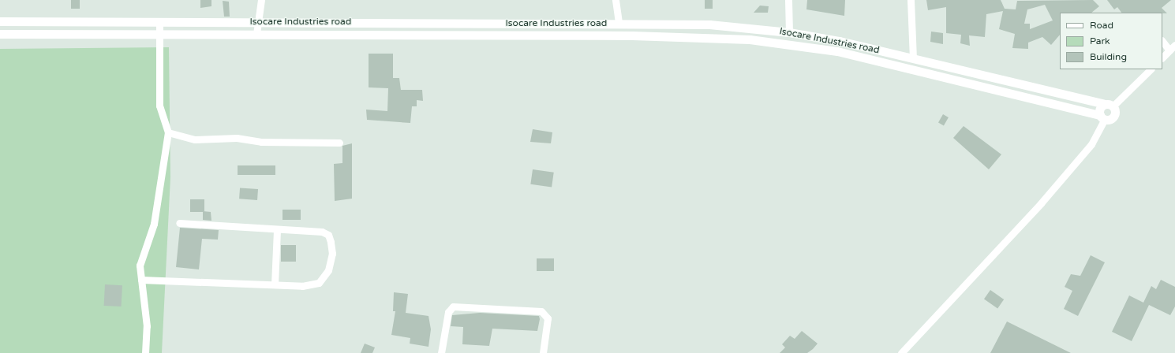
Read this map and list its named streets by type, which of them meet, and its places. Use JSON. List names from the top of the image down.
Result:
{
  "streets": {
    "street": ["Isocare Industries road"]
  },
  "legend": ["Road", "Park", "Building"]
}
